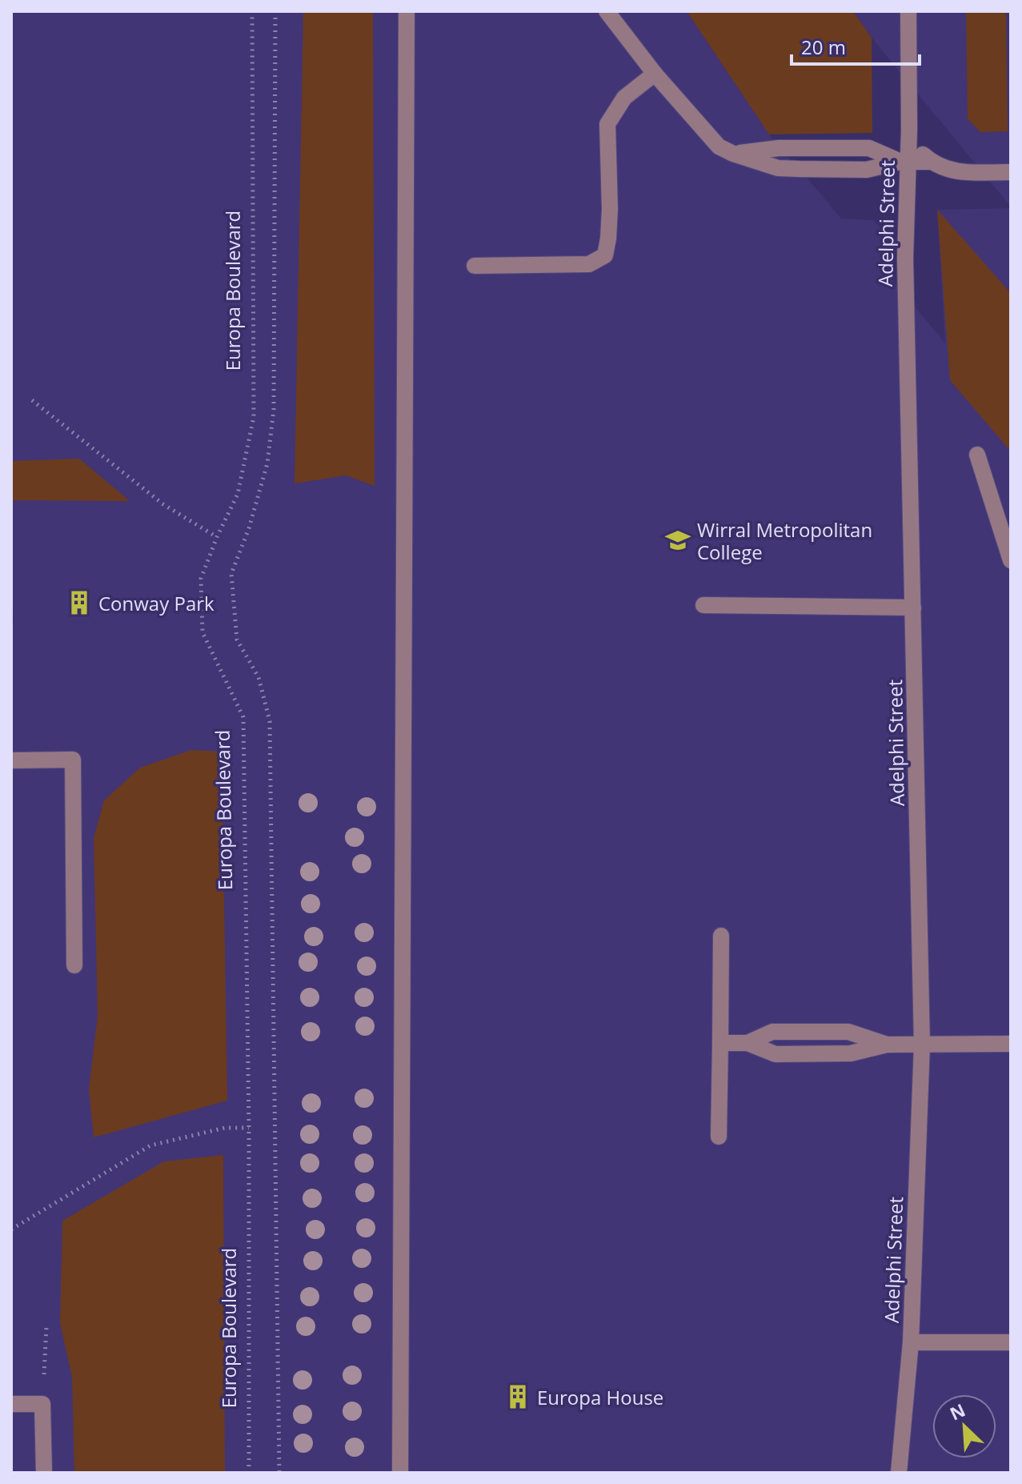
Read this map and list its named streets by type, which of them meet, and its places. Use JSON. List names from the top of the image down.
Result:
{
  "streets": {
    "street": ["Adelphi Street"],
    "path": ["Europa Boulevard"]
  },
  "places": {
    "school or university": ["Wirral Metropolitan College"],
    "building": ["Conway Park", "Europa House"]
  },
  "scale_bar": "20 m",
  "north": "top left"
}
